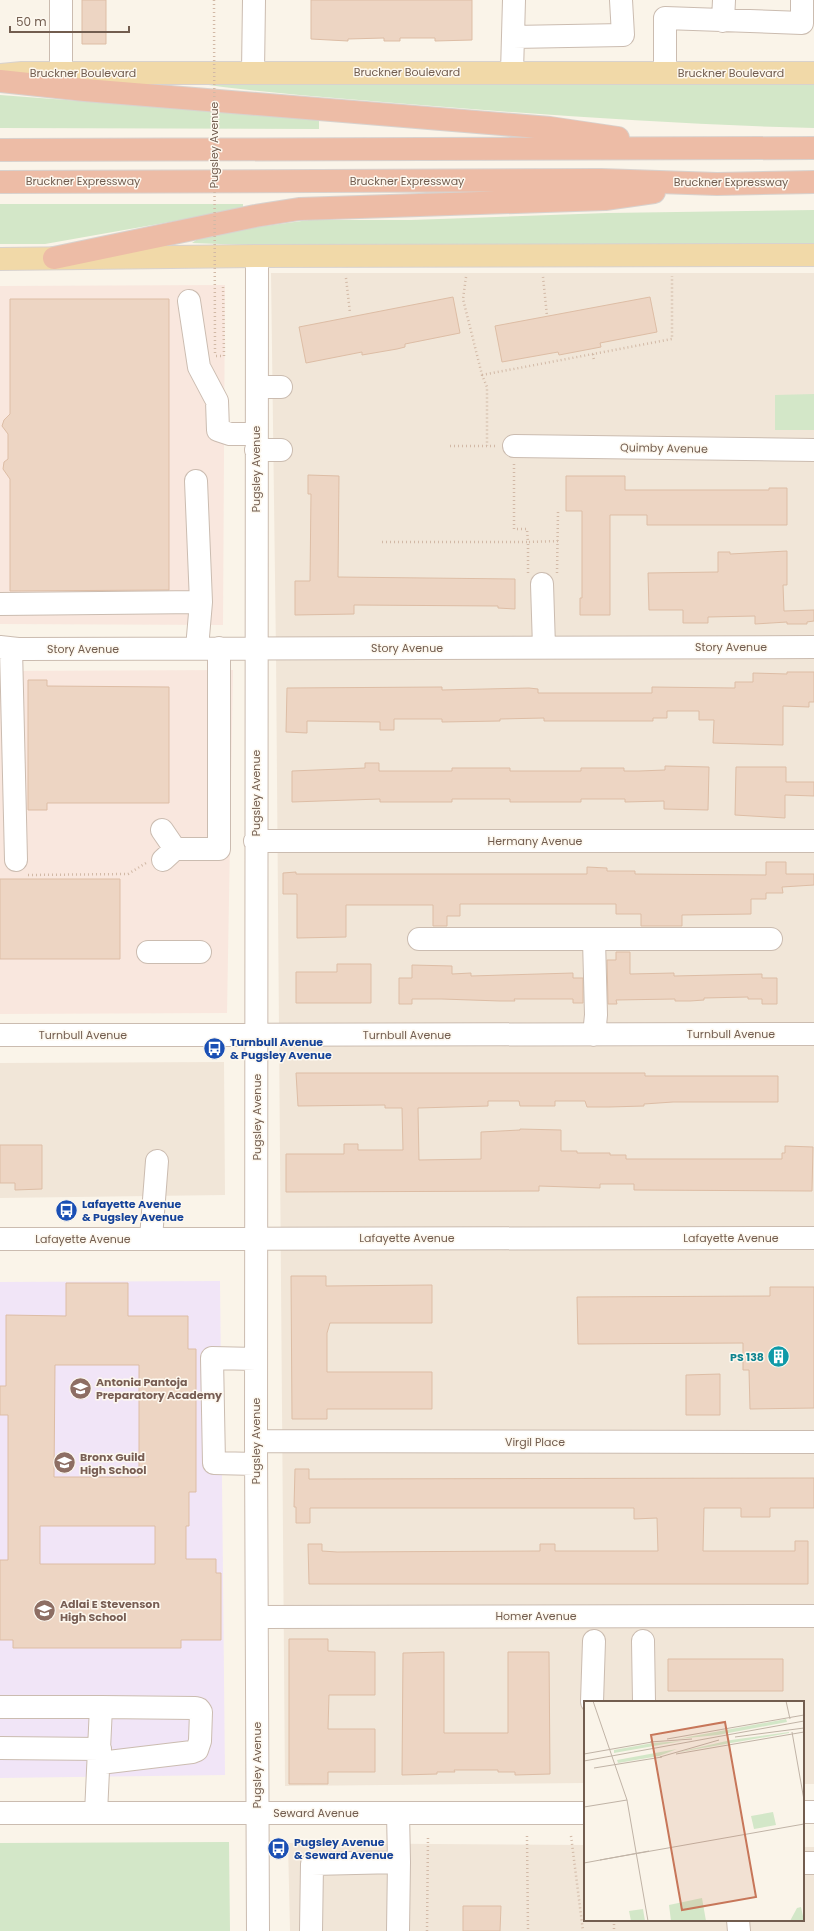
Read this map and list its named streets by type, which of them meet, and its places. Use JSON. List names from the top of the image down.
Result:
{
  "streets": {
    "highway": ["Bruckner Expressway"],
    "main road": ["Bruckner Boulevard"],
    "street": [
      "Pugsley Avenue",
      "Quimby Avenue",
      "Story Avenue",
      "Hermany Avenue",
      "Turnbull Avenue",
      "Lafayette Avenue",
      "Virgil Place",
      "Homer Avenue",
      "Seward Avenue"
    ]
  },
  "crossings": [
    ["Pugsley Avenue", "Story Avenue"],
    ["Pugsley Avenue", "Hermany Avenue"],
    ["Pugsley Avenue", "Turnbull Avenue"],
    ["Pugsley Avenue", "Lafayette Avenue"],
    ["Pugsley Avenue", "Virgil Place"],
    ["Pugsley Avenue", "Homer Avenue"],
    ["Pugsley Avenue", "Seward Avenue"]
  ],
  "places": {
    "bus stop": ["Turnbull Avenue & Pugsley Avenue", "Lafayette Avenue & Pugsley Avenue", "Pugsley Avenue & Seward Avenue"],
    "building": ["PS 138"],
    "school or university": ["Antonia Pantoja Preparatory Academy", "Bronx Guild High School", "Adlai E Stevenson High School"]
  },
  "scale_bar": "50 m"
}
